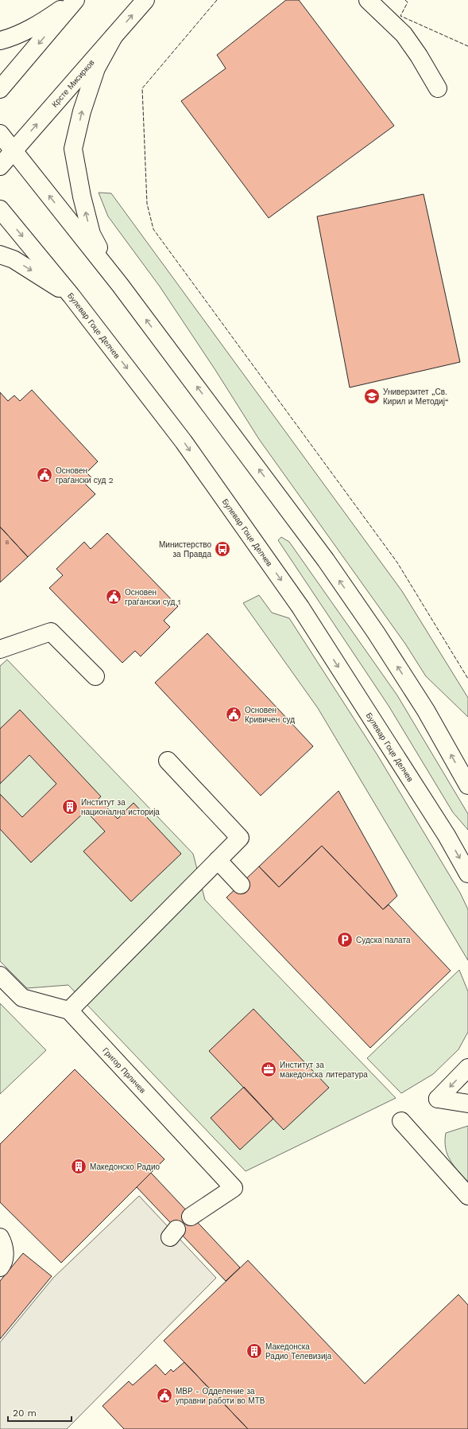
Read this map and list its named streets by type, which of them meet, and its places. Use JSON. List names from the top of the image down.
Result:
{
  "streets": {
    "street": ["Крсте Мисирков", "Булевар Гоце Делчев", "Григор Прличев"]
  },
  "places": {
    "school or university": ["Универзитет „Св. Кирил и Методиј“"],
    "public building": [
      "Основен граѓански суд 2",
      "Основен граѓански суд 1",
      "Основен Кривичен суд",
      "МВР - Одделение за управни работи во МТВ"
    ],
    "bus stop": ["Министерство за Правда"],
    "building": ["Институт за национална историја", "Македонско Радио", "Македонска Радио Телевизија"],
    "parking": ["Судска палата"],
    "office": ["Институт за македонска литература"]
  },
  "house_numbers": ["8"],
  "scale_bar": "20 m"
}
